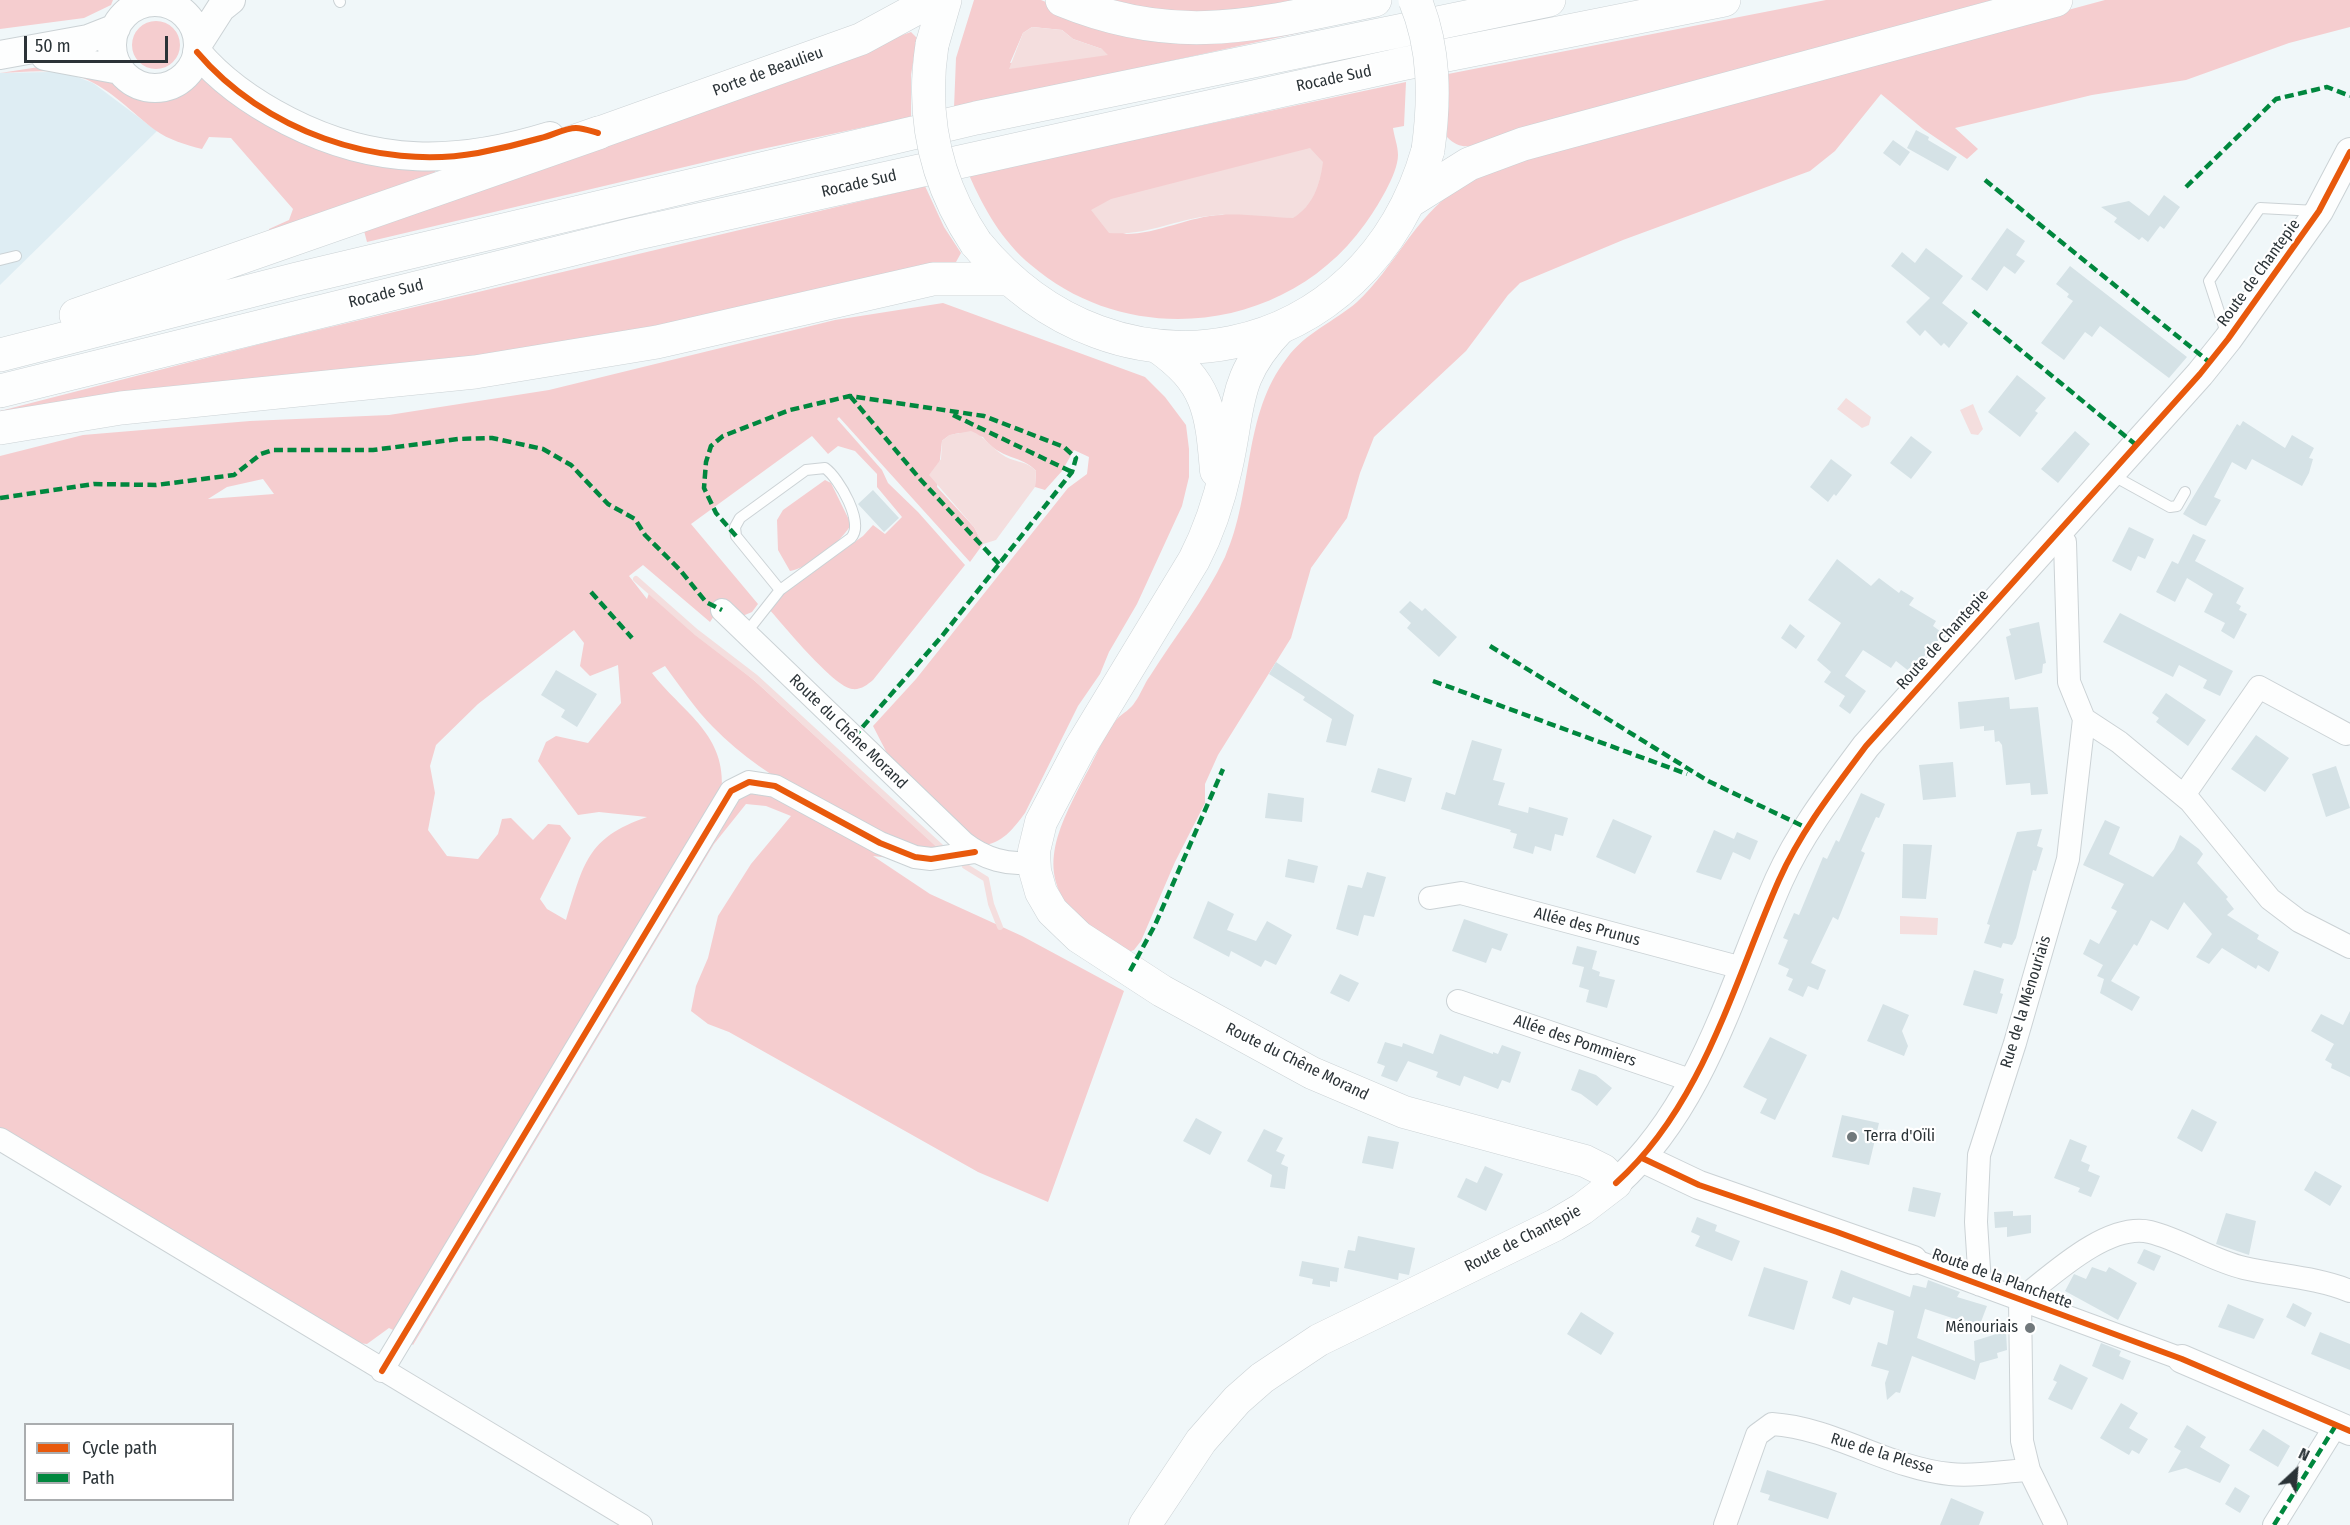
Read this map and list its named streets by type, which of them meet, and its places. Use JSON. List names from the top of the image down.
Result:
{
  "streets": {
    "main road": [
      "Porte de Beaulieu",
      "Rocade Sud",
      "Route de Chantepie",
      "Route du Chêne Morand"
    ],
    "street": [
      "Allée des Prunus",
      "Rue de la Ménouriais",
      "Allée des Pommiers",
      "Route de la Planchette",
      "Rue de la Plesse"
    ]
  },
  "crossings": [
    ["Route de Chantepie", "Route du Chêne Morand"],
    ["Route de Chantepie", "Allée des Prunus"],
    ["Route de Chantepie", "Rue de la Ménouriais"],
    ["Route de Chantepie", "Allée des Pommiers"],
    ["Route de Chantepie", "Route de la Planchette"],
    ["Rue de la Ménouriais", "Route de la Planchette"]
  ],
  "places": ["Terra d'Oïli", "Ménouriais"],
  "legend": ["Cycle path", "Path"],
  "scale_bar": "50 m",
  "north": "top right"
}
